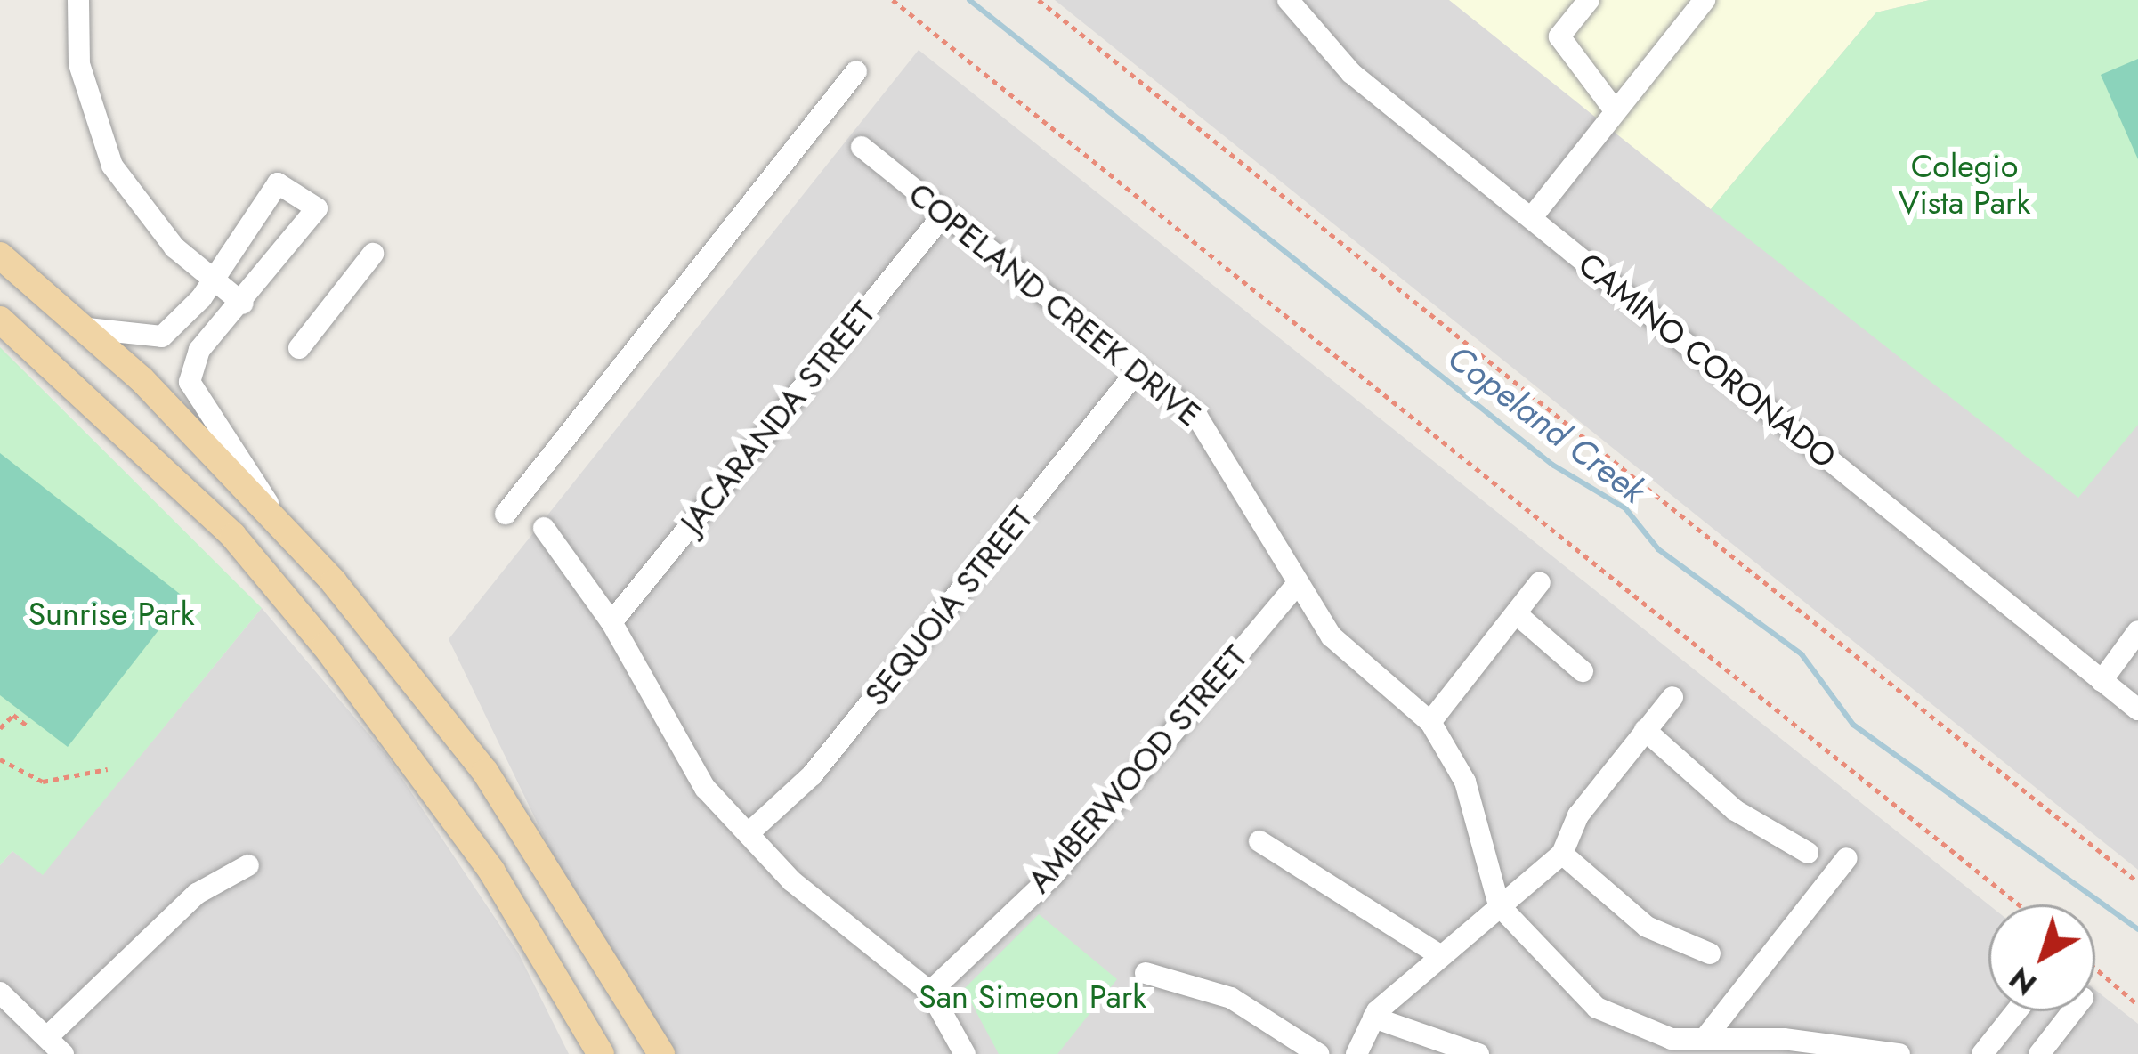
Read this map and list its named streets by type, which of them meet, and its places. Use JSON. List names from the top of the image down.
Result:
{
  "streets": {
    "street": [
      "COPELAND CREEK DRIVE",
      "CAMINO CORONADO",
      "JACARANDA STREET",
      "SEQUOIA STREET",
      "AMBERWOOD STREET"
    ]
  },
  "crossings": [
    ["COPELAND CREEK DRIVE", "JACARANDA STREET"],
    ["COPELAND CREEK DRIVE", "SEQUOIA STREET"],
    ["COPELAND CREEK DRIVE", "AMBERWOOD STREET"]
  ],
  "water": ["Copeland Creek"],
  "parks": ["Colegio Vista Park", "Sunrise Park", "San Simeon Park"],
  "north": "bottom left"
}
